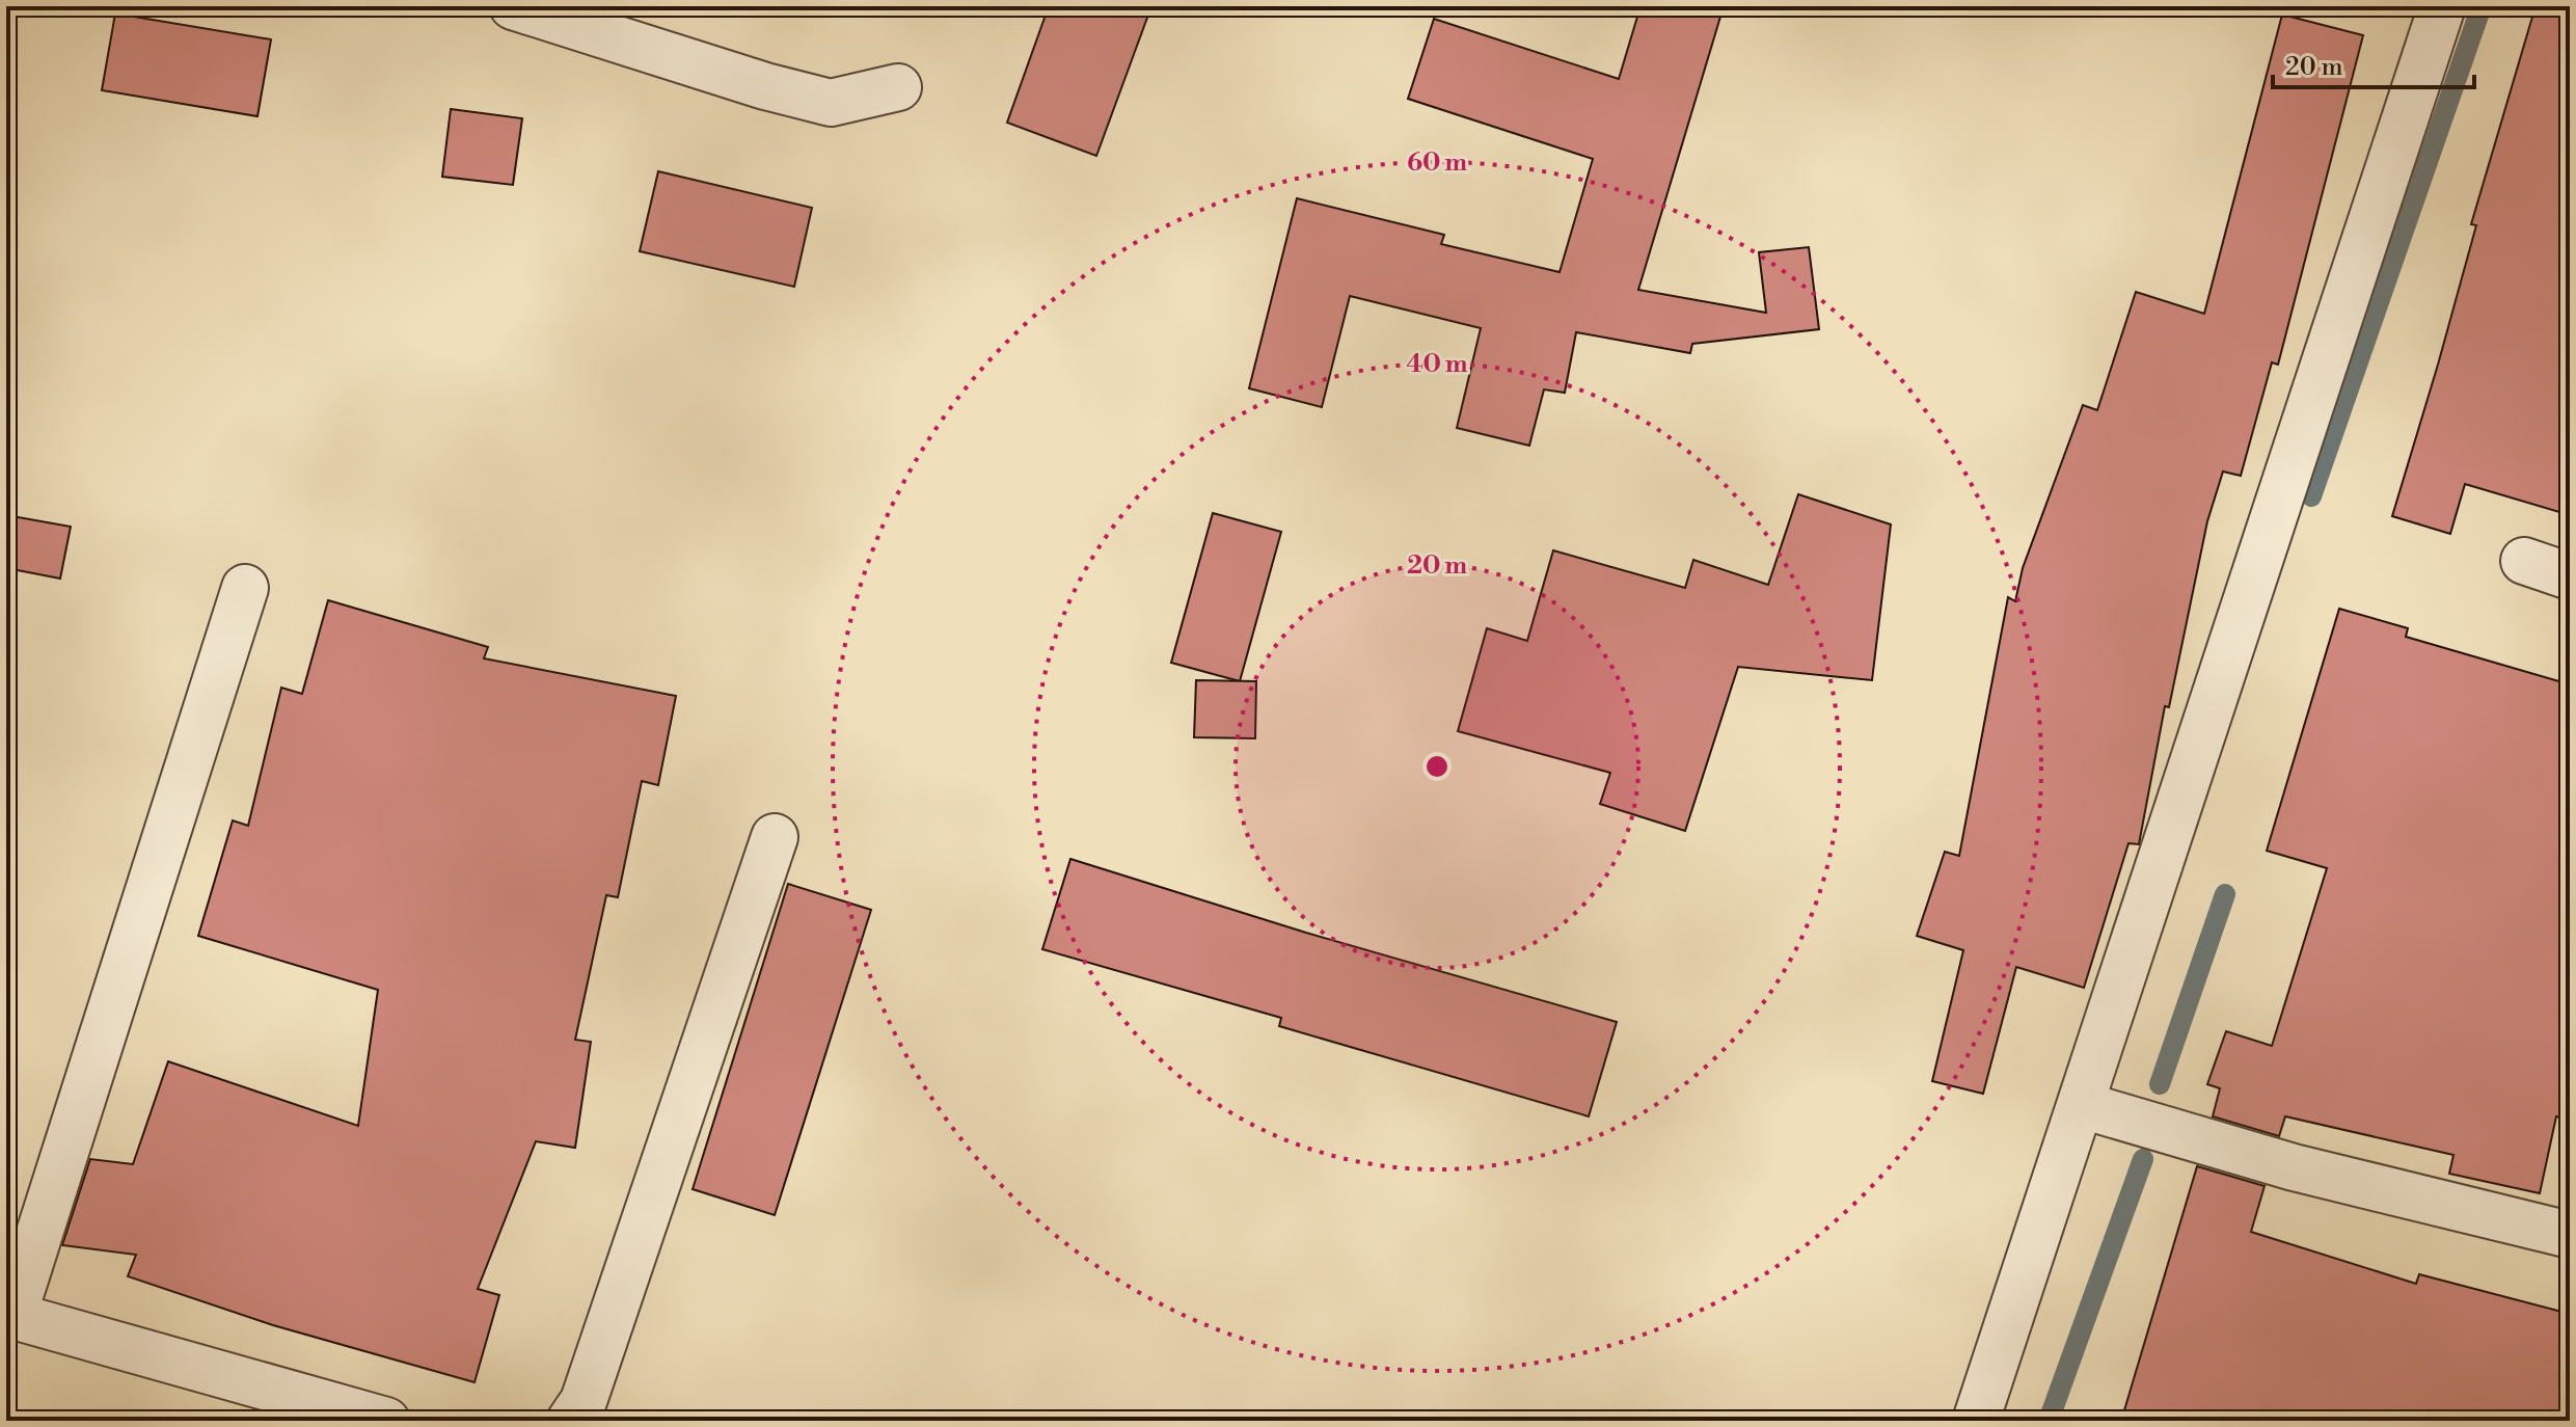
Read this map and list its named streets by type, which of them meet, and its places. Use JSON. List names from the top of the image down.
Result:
{
  "scale_bar": "20 m",
  "rings": ["60 m", "40 m", "20 m"]
}
